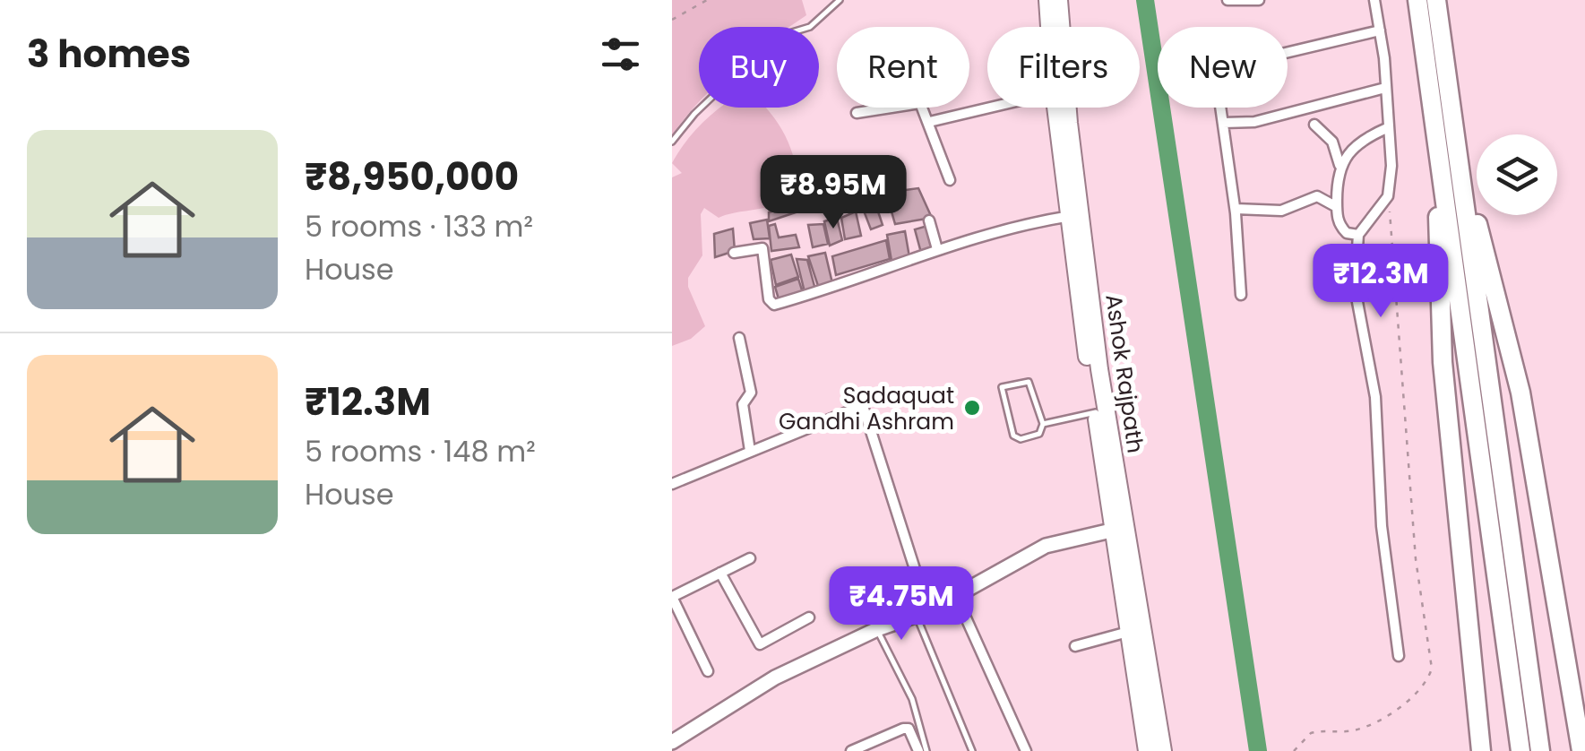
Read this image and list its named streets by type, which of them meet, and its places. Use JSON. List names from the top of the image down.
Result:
{
  "streets": {
    "main road": ["Ashok Rajpath"]
  },
  "places": ["Sadaquat Gandhi Ashram"],
  "page": {
    "heading": "3 homes",
    "chip": [
      "Buy",
      "Rent",
      "Filters",
      "New"
    ],
    "list": [
      {
        "name": "₹8,950,000",
        "note": "5 rooms · 133 m² · House"
      },
      {
        "name": "₹12.3M",
        "note": "5 rooms · 148 m² · House"
      }
    ],
    "price": ["₹8.95M", "₹12.3M", "₹4.75M"]
  }
}
